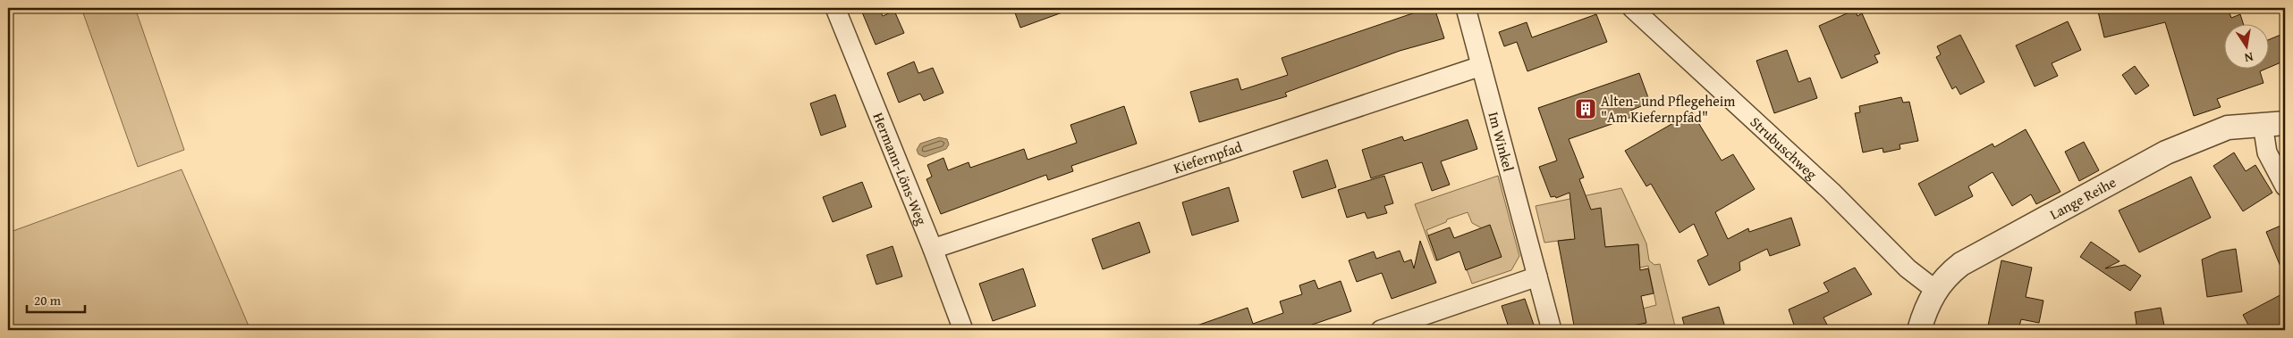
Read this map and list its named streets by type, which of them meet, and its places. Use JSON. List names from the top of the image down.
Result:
{
  "streets": {
    "street": [
      "Im Winkel",
      "Strubuschweg",
      "Kiefernpfad",
      "Hermann-Löns-Weg",
      "Lange Reihe"
    ]
  },
  "crossings": [
    ["Im Winkel", "Kiefernpfad"],
    ["Strubuschweg", "Lange Reihe"],
    ["Kiefernpfad", "Hermann-Löns-Weg"]
  ],
  "places": {
    "building": ["Alten- und Pflegeheim \"Am Kiefernpfad\""]
  },
  "scale_bar": "20 m",
  "north": "bottom"
}
